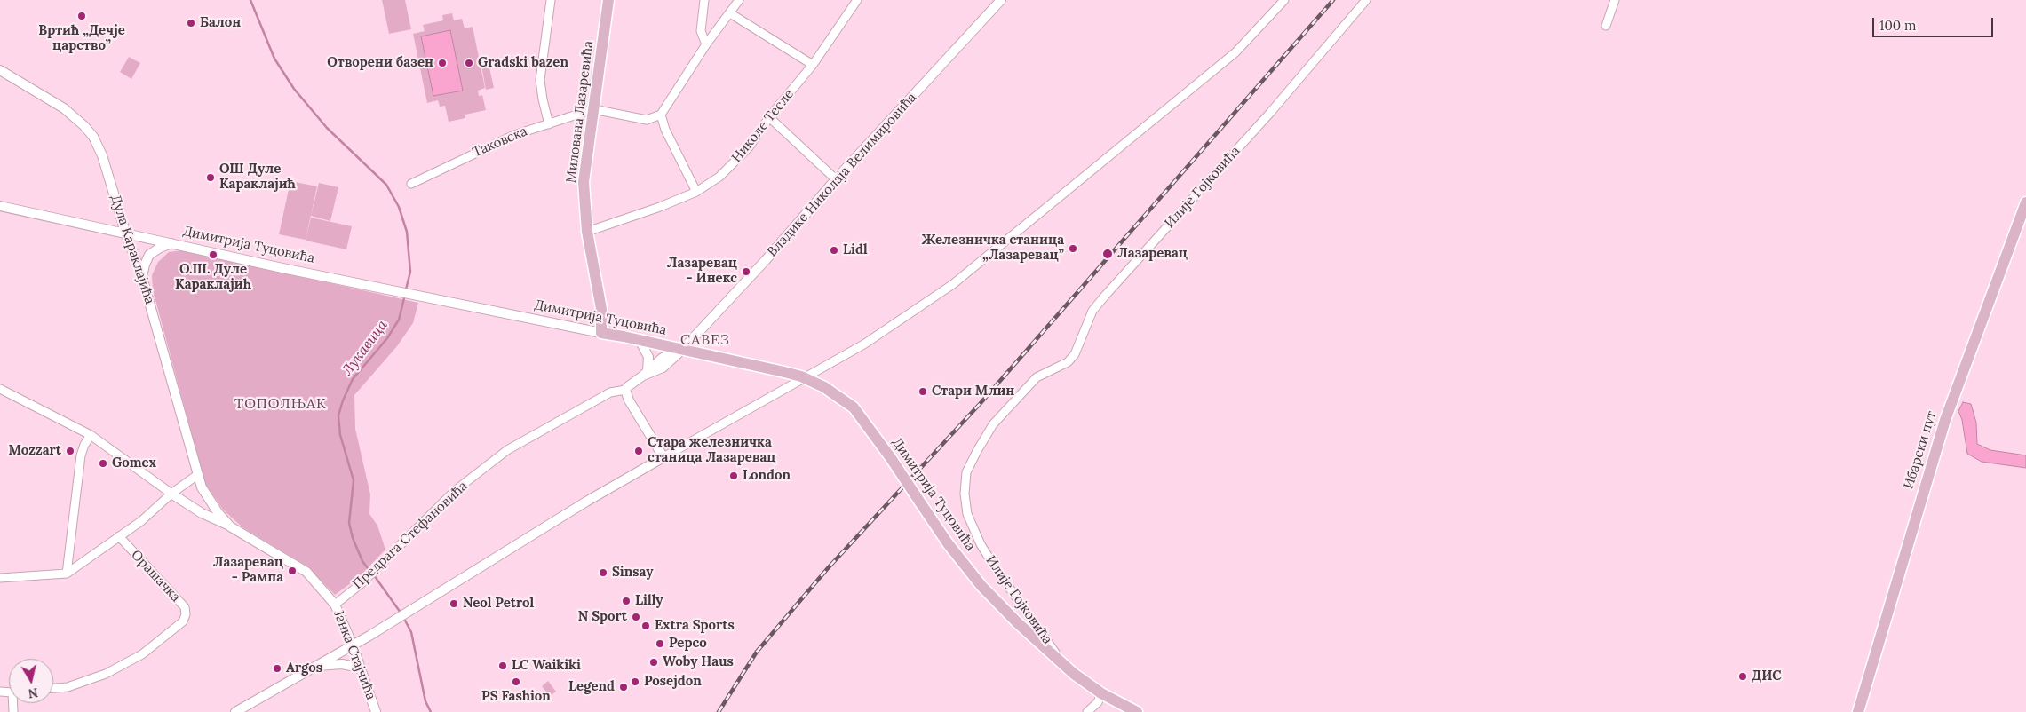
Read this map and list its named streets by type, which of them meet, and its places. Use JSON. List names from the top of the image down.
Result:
{
  "streets": {
    "main road": ["Милована Лазаревића", "Димитрија Туцовића", "Ибарски пут"],
    "street": [
      "Николе Тесле",
      "Таковска",
      "Владике Николаја Велимировића",
      "Илије Гојковића",
      "Дула Караклајића",
      "Предрага Стефановића",
      "Орашачка",
      "Јанка Стајчића"
    ]
  },
  "crossings": [
    ["Милована Лазаревића", "Николе Тесле"],
    ["Милована Лазаревића", "Таковска"],
    ["Милована Лазаревића", "Димитрија Туцовића"],
    ["Владике Николаја Велимировића", "Димитрија Туцовића"],
    ["Илије Гојковића", "Димитрија Туцовића"],
    ["Димитрија Туцовића", "Дула Караклајића"],
    ["Дула Караклајића", "Јанка Стајчића"],
    ["Предрага Стефановића", "Јанка Стајчића"]
  ],
  "districts": ["САВЕЗ", "ТОПОЛЊАК"],
  "water": ["Лукавица"],
  "places": [
    "Вртић „Дечје царство”",
    "Балон",
    "Отворени базен",
    "Gradski bazen",
    "ОШ Дуле Караклајић",
    "Железничка станица „Лазаревац”",
    "Lidl",
    "Лазаревац",
    "О.Ш. Дуле Караклајић",
    "Лазаревац - Инекс",
    "Стари Млин",
    "Mozzart",
    "Стара железничка станица Лазаревац",
    "Gomex",
    "London",
    "Лазаревац - Рампа",
    "Sinsay",
    "Lilly",
    "Neol Petrol",
    "N Sport",
    "Extra Sports",
    "Pepco",
    "Woby Haus",
    "LC Waikiki",
    "Argos",
    "ДИС",
    "PS Fashion",
    "Posejdon",
    "Legend"
  ],
  "scale_bar": "100 m",
  "north": "bottom"
}
